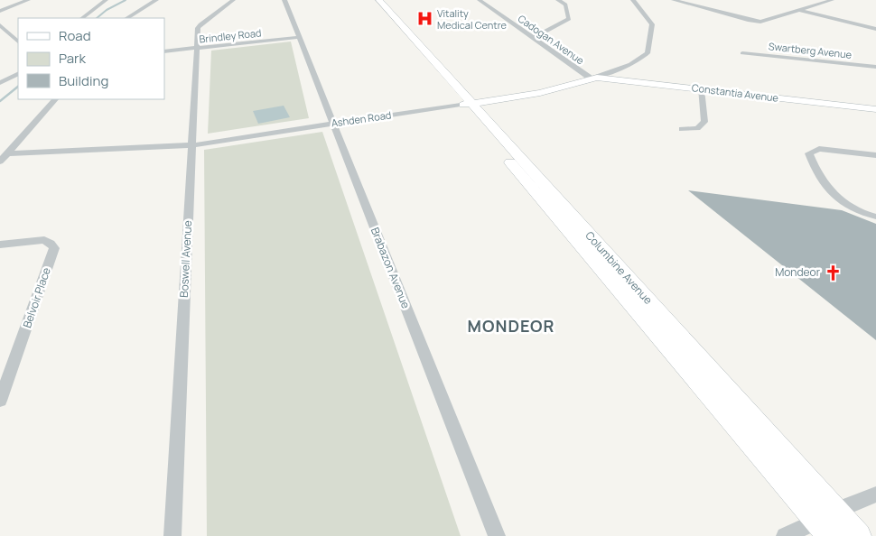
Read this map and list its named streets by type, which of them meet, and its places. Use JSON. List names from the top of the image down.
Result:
{
  "streets": {
    "main road": ["Constantia Avenue", "Ashden Road", "Columbine Avenue"],
    "street": [
      "Brindley Road",
      "Cadogan Avenue",
      "Swartberg Avenue",
      "Boswell Avenue",
      "Brabazon Avenue",
      "Belvoir Place"
    ]
  },
  "crossings": [
    ["Brindley Road", "Boswell Avenue"],
    ["Brindley Road", "Brabazon Avenue"],
    ["Cadogan Avenue", "Constantia Avenue"],
    ["Cadogan Avenue", "Ashden Road"],
    ["Constantia Avenue", "Ashden Road"],
    ["Ashden Road", "Boswell Avenue"],
    ["Ashden Road", "Brabazon Avenue"],
    ["Ashden Road", "Columbine Avenue"]
  ],
  "districts": ["MONDEOR"],
  "places": {
    "hospital": ["Vitality Medical Centre"],
    "church": ["Mondeor"]
  },
  "legend": ["Road", "Park", "Building"]
}
